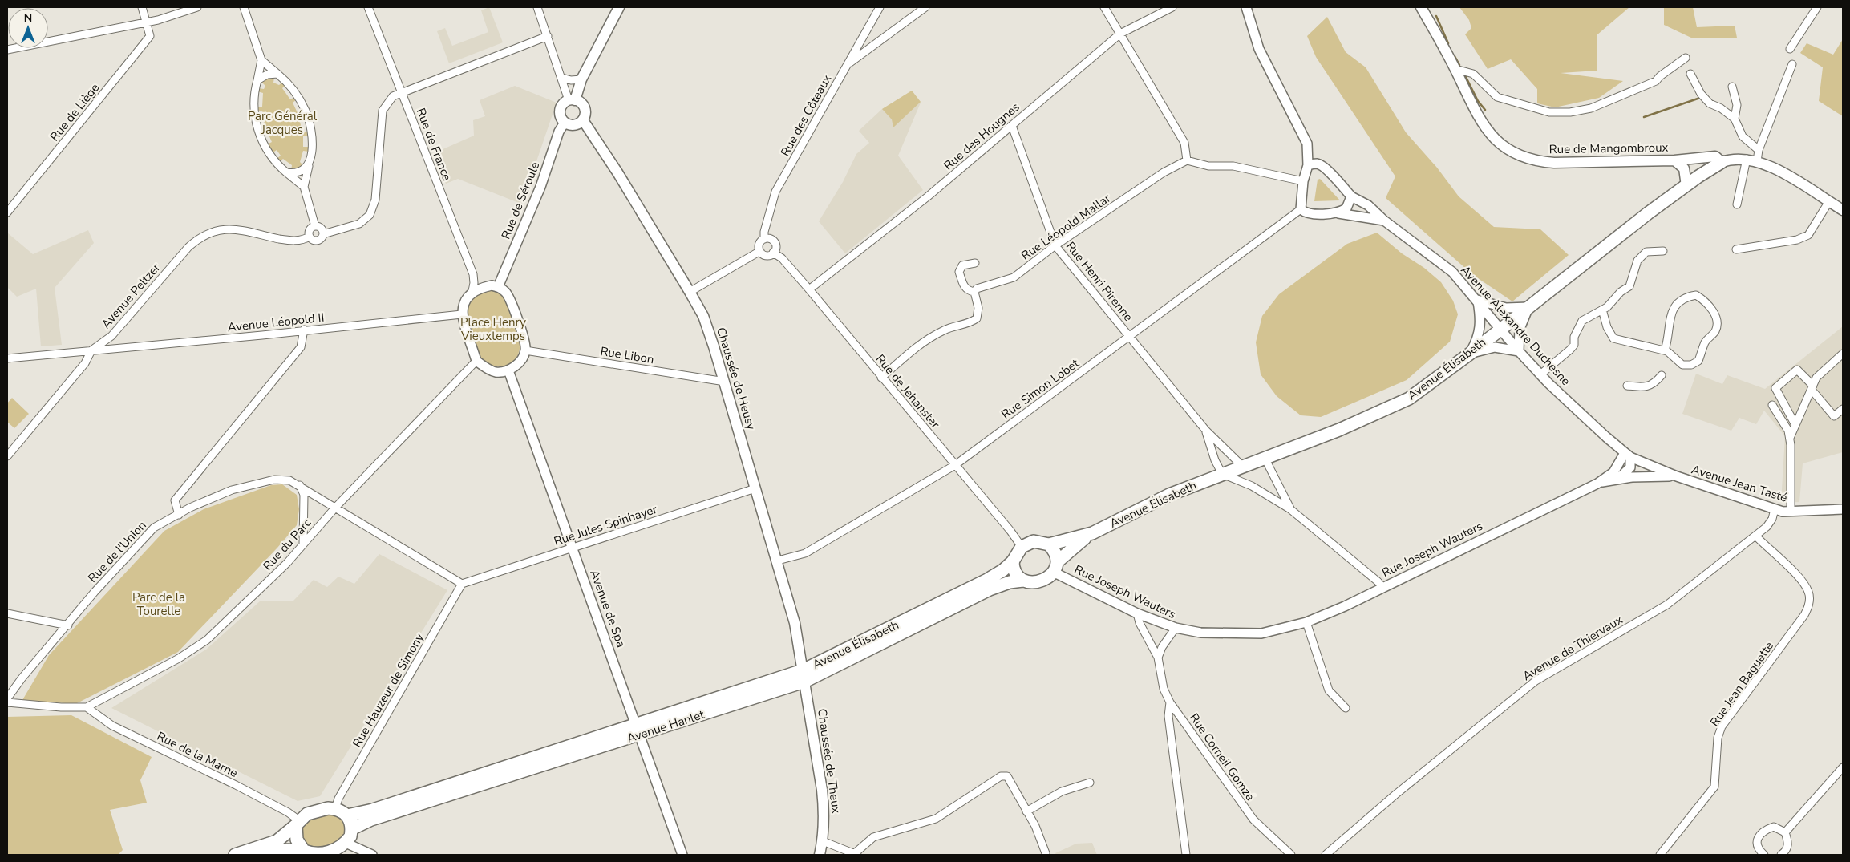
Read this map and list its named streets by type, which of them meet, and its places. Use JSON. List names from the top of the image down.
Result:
{
  "streets": {
    "main road": [
      "Rue de Mangombroux",
      "Avenue Élisabeth",
      "Chaussée de Heusy",
      "Avenue Hanlet",
      "Chaussée de Theux"
    ],
    "street": [
      "Rue de Liège",
      "Rue des Côteaux",
      "Rue des Hougnes",
      "Rue de France",
      "Rue de Séroule",
      "Rue Léopold Mallar",
      "Rue Henri Pirenne",
      "Avenue Peltzer",
      "Avenue Léopold II",
      "Avenue Alexandre Duchesne",
      "Rue Libon",
      "Rue Simon Lobet",
      "Rue de Jehanster",
      "Avenue Jean Tasté",
      "Rue Jules Spinhayer",
      "Rue du Parc",
      "Rue Joseph Wauters",
      "Rue de l'Union",
      "Avenue de Spa",
      "Avenue de Thiervaux",
      "Rue Jean Baguette",
      "Rue Hauzeur de Simony",
      "Rue de la Marne",
      "Rue Corneil Gomzé"
    ]
  },
  "crossings": [
    ["Rue des Côteaux", "Rue de Jehanster"],
    ["Rue des Hougnes", "Rue Henri Pirenne"],
    ["Rue des Hougnes", "Rue de Jehanster"],
    ["Rue de France", "Rue de Séroule"],
    ["Rue de France", "Avenue Léopold II"],
    ["Rue de France", "Rue Libon"],
    ["Rue de France", "Rue du Parc"],
    ["Rue de France", "Avenue de Spa"],
    ["Rue de Mangombroux", "Avenue Élisabeth"],
    ["Rue de Séroule", "Avenue Léopold II"],
    ["Rue de Séroule", "Rue Libon"],
    ["Rue de Séroule", "Chaussée de Heusy"],
    ["Rue de Séroule", "Rue du Parc"],
    ["Rue de Séroule", "Avenue de Spa"],
    ["Rue Léopold Mallar", "Rue Henri Pirenne"],
    ["Rue Henri Pirenne", "Avenue Élisabeth"],
    ["Rue Henri Pirenne", "Rue Simon Lobet"],
    ["Avenue Peltzer", "Avenue Léopold II"],
    ["Avenue Léopold II", "Rue Libon"],
    ["Avenue Léopold II", "Rue du Parc"],
    ["Avenue Léopold II", "Avenue de Spa"],
    ["Avenue Alexandre Duchesne", "Avenue Élisabeth"],
    ["Avenue Alexandre Duchesne", "Rue Simon Lobet"],
    ["Avenue Alexandre Duchesne", "Avenue Jean Tasté"],
    ["Rue Libon", "Chaussée de Heusy"],
    ["Rue Libon", "Rue du Parc"],
    ["Rue Libon", "Avenue de Spa"],
    ["Avenue Élisabeth", "Chaussée de Heusy"],
    ["Avenue Élisabeth", "Rue de Jehanster"],
    ["Avenue Élisabeth", "Rue Joseph Wauters"],
    ["Avenue Élisabeth", "Avenue Hanlet"],
    ["Avenue Élisabeth", "Chaussée de Theux"],
    ["Chaussée de Heusy", "Rue Simon Lobet"],
    ["Chaussée de Heusy", "Rue Jules Spinhayer"],
    ["Chaussée de Heusy", "Avenue Hanlet"],
    ["Chaussée de Heusy", "Chaussée de Theux"],
    ["Rue Simon Lobet", "Rue de Jehanster"],
    ["Rue de Jehanster", "Rue Joseph Wauters"],
    ["Rue de Jehanster", "Avenue Hanlet"],
    ["Avenue Jean Tasté", "Rue Joseph Wauters"],
    ["Avenue Jean Tasté", "Avenue de Thiervaux"],
    ["Rue Jules Spinhayer", "Rue de l'Union"],
    ["Rue Jules Spinhayer", "Avenue de Spa"],
    ["Rue Jules Spinhayer", "Rue Hauzeur de Simony"],
    ["Rue du Parc", "Rue de l'Union"],
    ["Rue du Parc", "Avenue de Spa"],
    ["Rue du Parc", "Rue de la Marne"],
    ["Rue Joseph Wauters", "Avenue Hanlet"],
    ["Rue Joseph Wauters", "Rue Corneil Gomzé"],
    ["Rue de l'Union", "Rue Hauzeur de Simony"],
    ["Avenue de Spa", "Avenue Hanlet"],
    ["Avenue de Thiervaux", "Rue Jean Baguette"],
    ["Rue Hauzeur de Simony", "Avenue Hanlet"],
    ["Rue Hauzeur de Simony", "Rue de la Marne"],
    ["Avenue Hanlet", "Rue de la Marne"],
    ["Avenue Hanlet", "Chaussée de Theux"]
  ],
  "parks": ["Parc Général Jacques", "Place Henry Vieuxtemps", "Parc de la Tourelle"],
  "north": "top"
}
